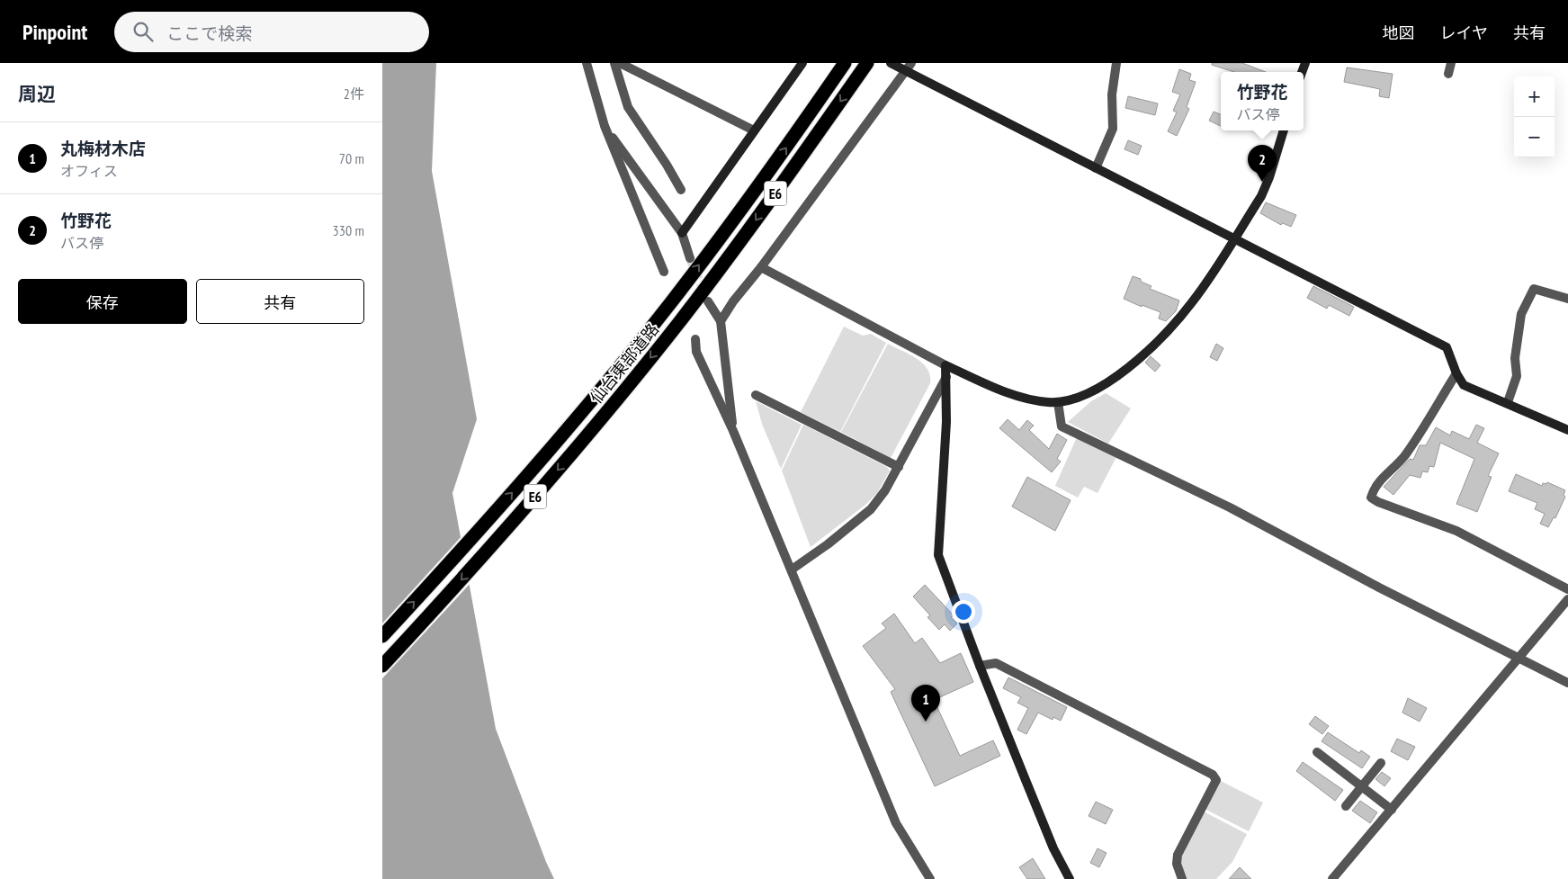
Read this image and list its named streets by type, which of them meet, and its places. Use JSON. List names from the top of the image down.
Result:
{
  "streets": {
    "highway": ["E6", "仙台東部道路"]
  },
  "page": {
    "header": "Pinpoint",
    "search": "ここで検索",
    "nav": ["地図", "レイヤ", "共有"],
    "heading": ["周辺", "2件"],
    "popup": ["竹野花", "バス停"],
    "map_buttons": ["+", "−"],
    "list": [
      {
        "mark": "1",
        "name": "丸梅材木店",
        "note": "オフィス",
        "value": "70 m"
      },
      {
        "mark": "2",
        "name": "竹野花",
        "note": "バス停",
        "value": "330 m"
      }
    ],
    "pins": ["2", "1"],
    "buttons": ["保存", "共有"]
  }
}
